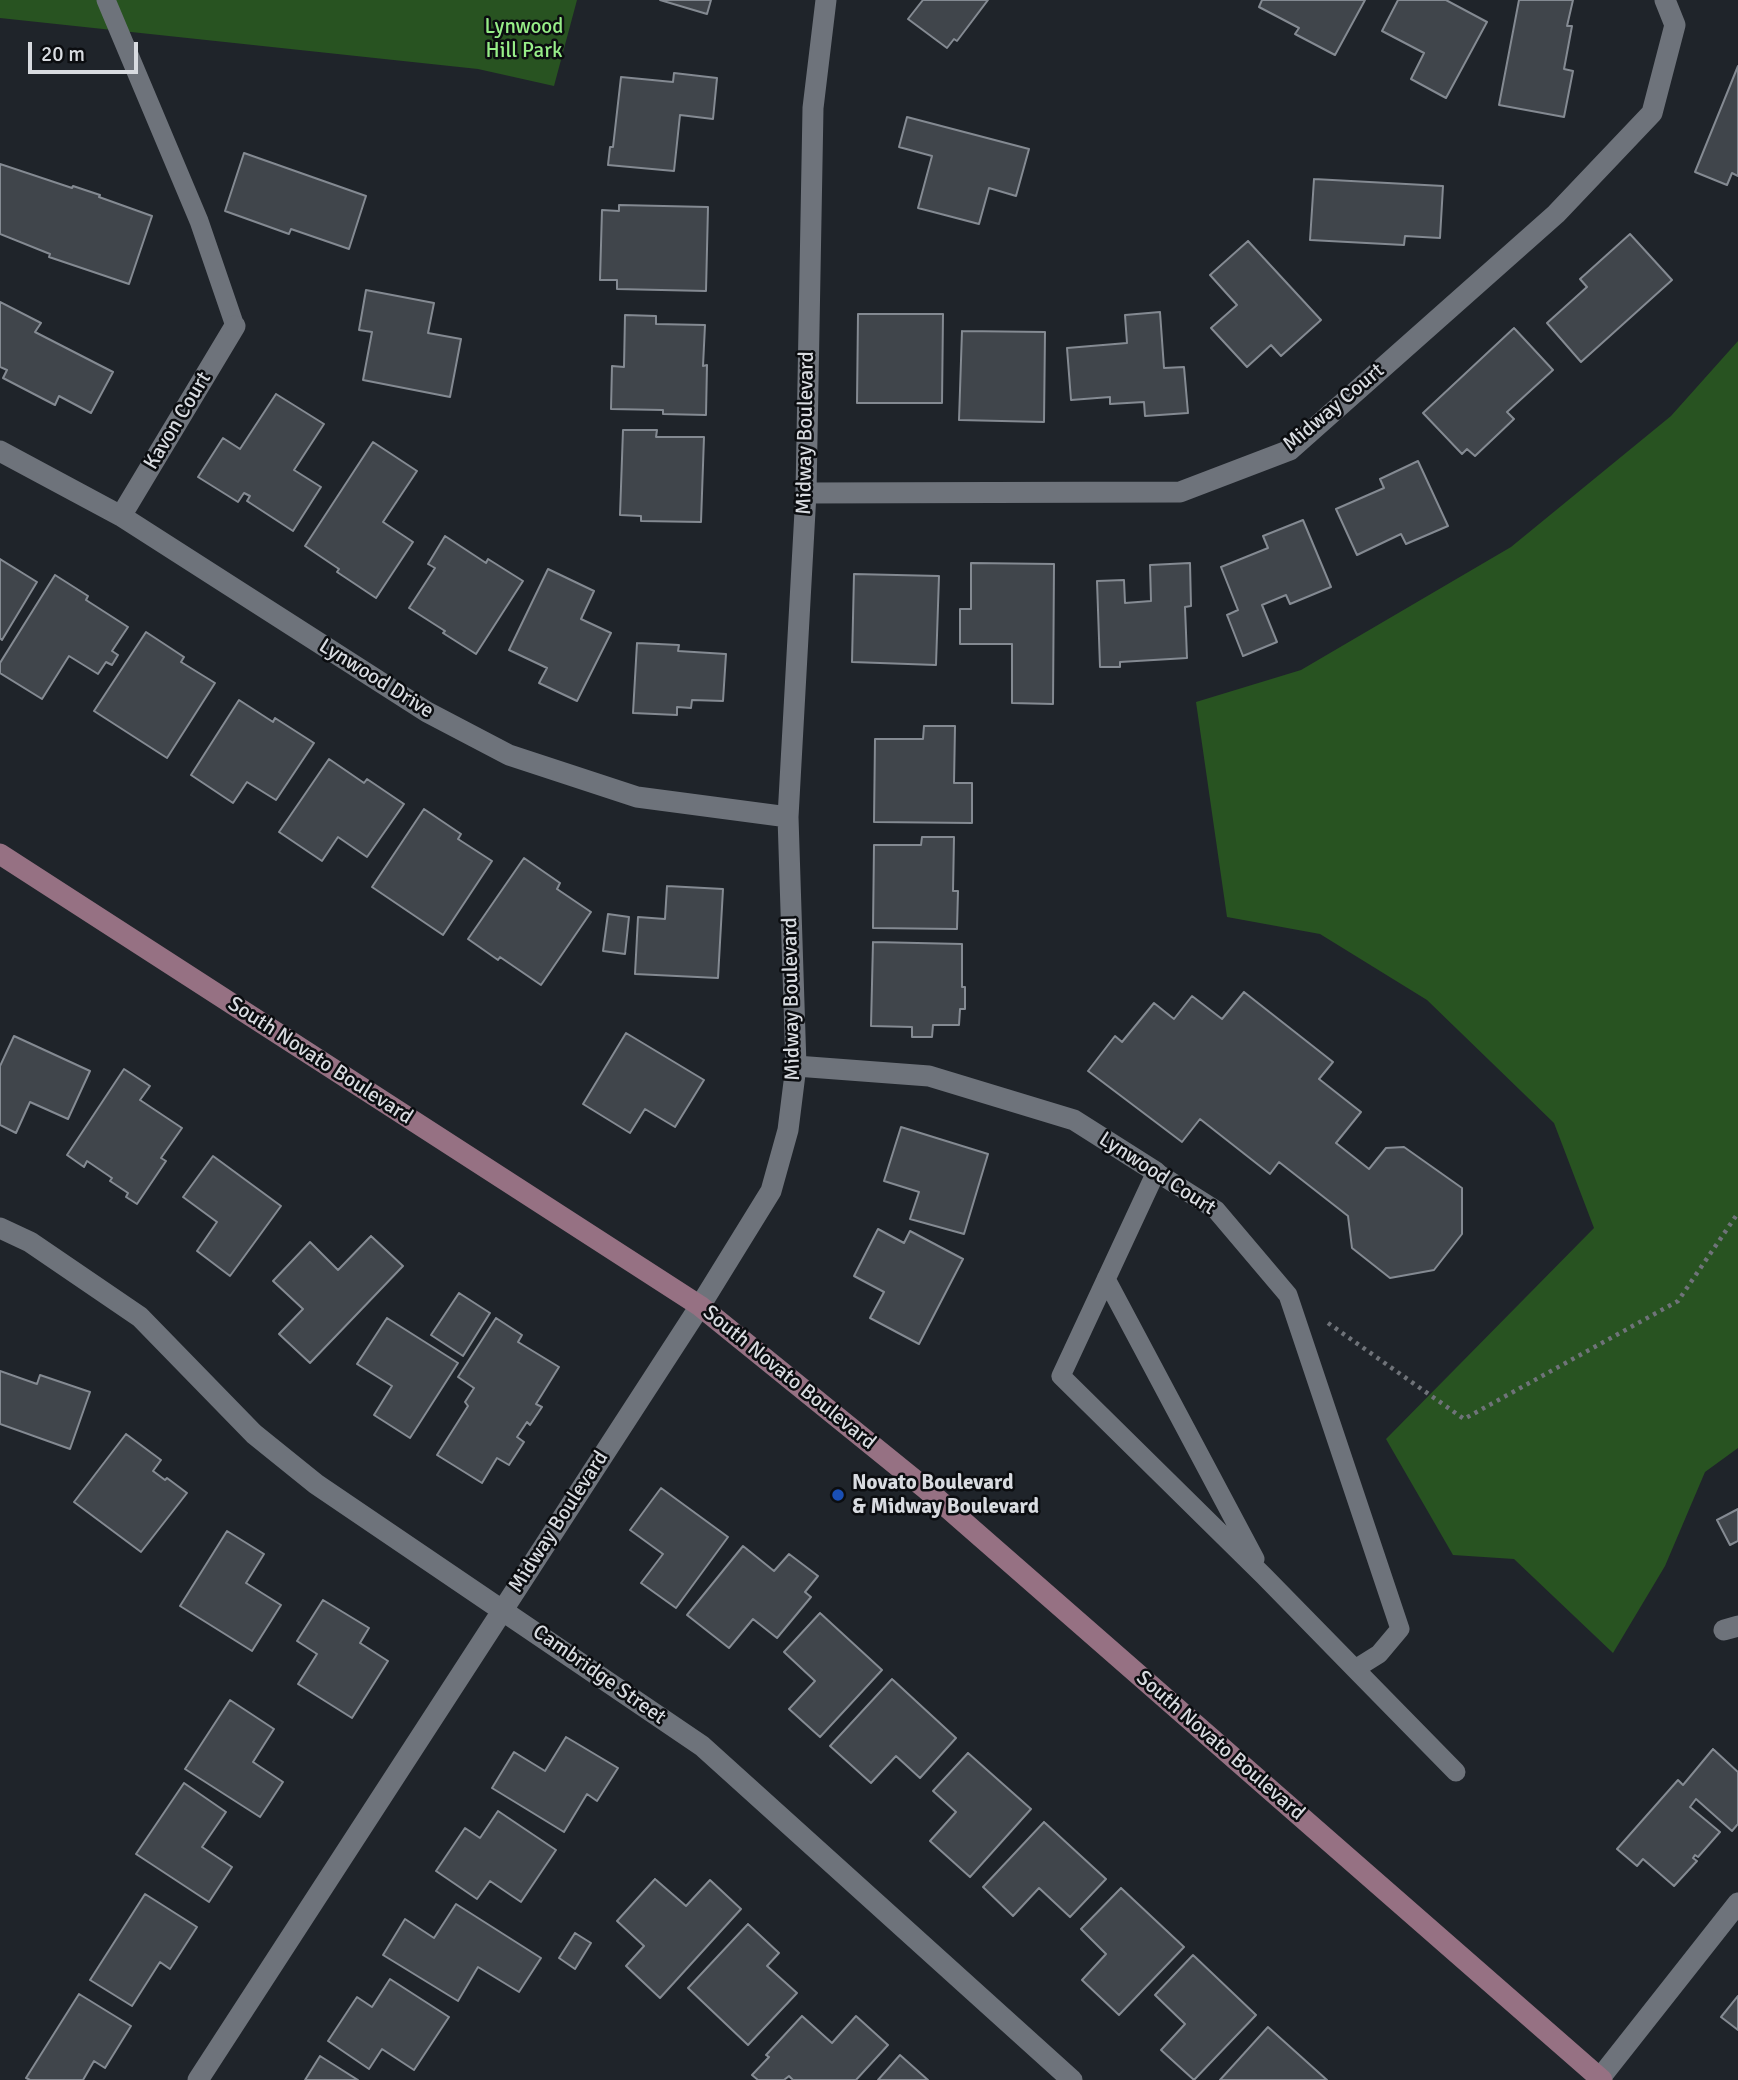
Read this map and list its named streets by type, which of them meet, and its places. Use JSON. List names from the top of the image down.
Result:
{
  "streets": {
    "main road": ["South Novato Boulevard"],
    "street": [
      "Midway Court",
      "Kavon Court",
      "Midway Boulevard",
      "Lynwood Drive",
      "Lynwood Court",
      "Cambridge Street"
    ]
  },
  "crossings": [
    ["Midway Court", "Midway Boulevard"],
    ["Kavon Court", "Lynwood Drive"],
    ["Midway Boulevard", "Lynwood Drive"],
    ["Midway Boulevard", "South Novato Boulevard"],
    ["Midway Boulevard", "Lynwood Court"],
    ["Midway Boulevard", "Cambridge Street"]
  ],
  "parks": ["Lynwood Hill Park"],
  "places": ["Novato Boulevard & Midway Boulevard"],
  "scale_bar": "20 m"
}
